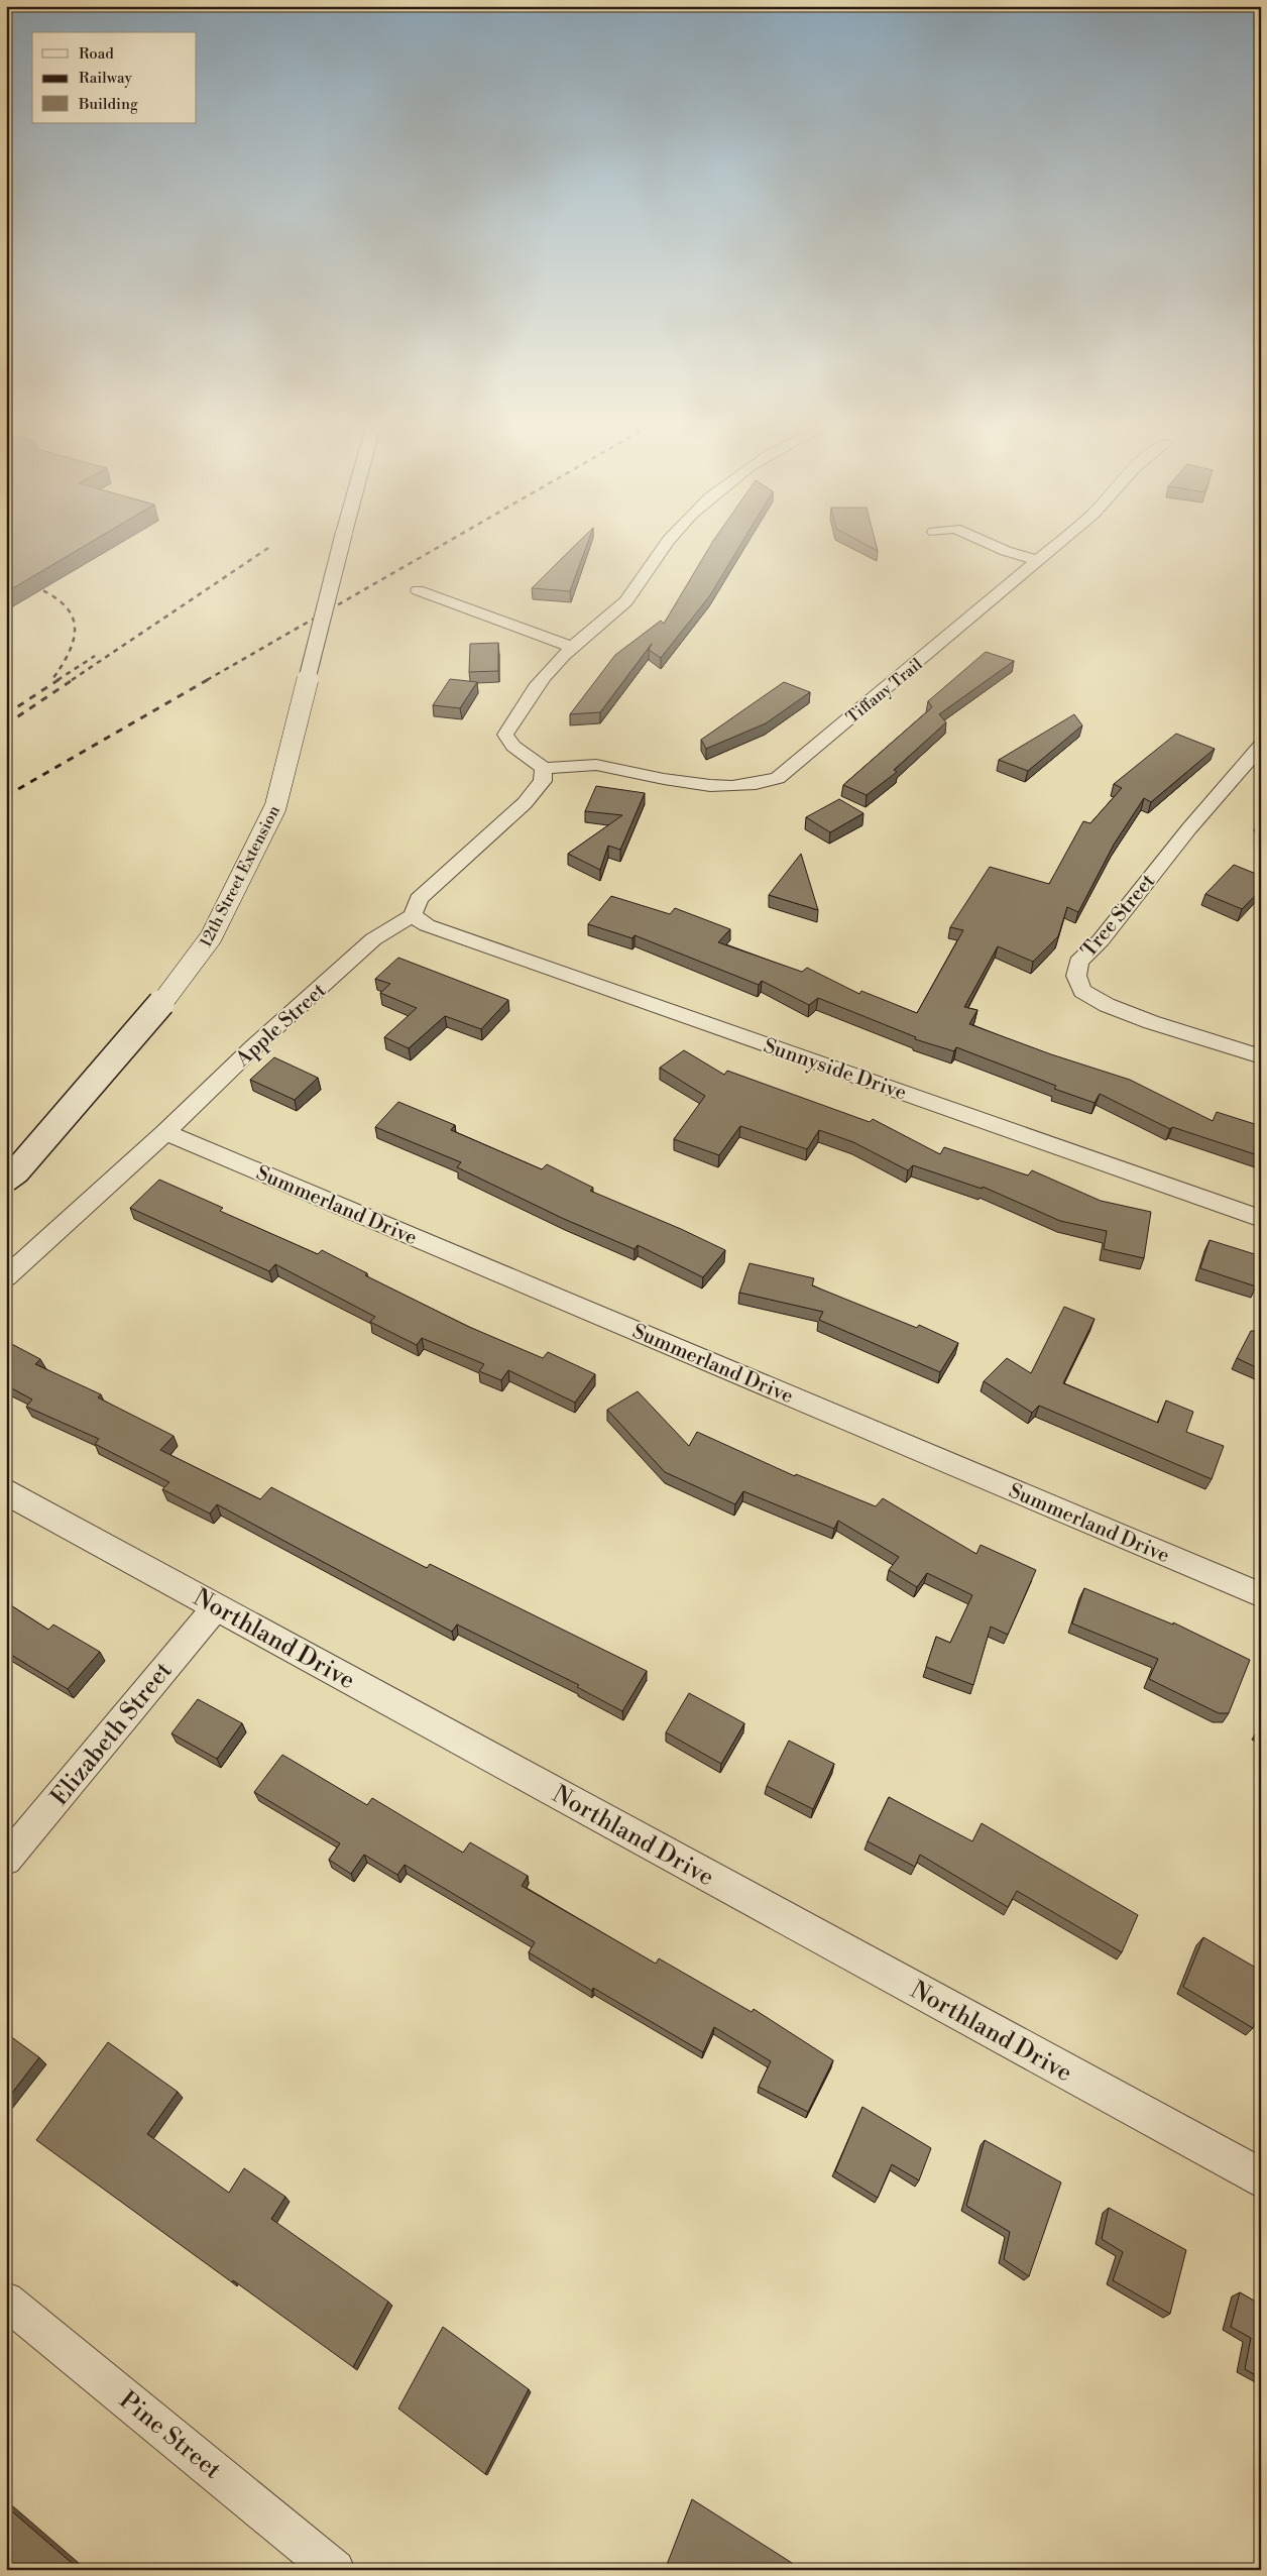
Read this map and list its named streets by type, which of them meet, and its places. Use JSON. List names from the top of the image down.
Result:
{
  "streets": {
    "main road": ["12th Street Extension", "Northland Drive"],
    "street": [
      "Tiffany Trail",
      "Tree Street",
      "Apple Street",
      "Sunnyside Drive",
      "Summerland Drive",
      "Elizabeth Street",
      "Pine Street"
    ]
  },
  "crossings": [
    ["Apple Street", "Sunnyside Drive"],
    ["Apple Street", "Summerland Drive"],
    ["Northland Drive", "Elizabeth Street"]
  ],
  "legend": ["Road", "Railway", "Building"]
}
